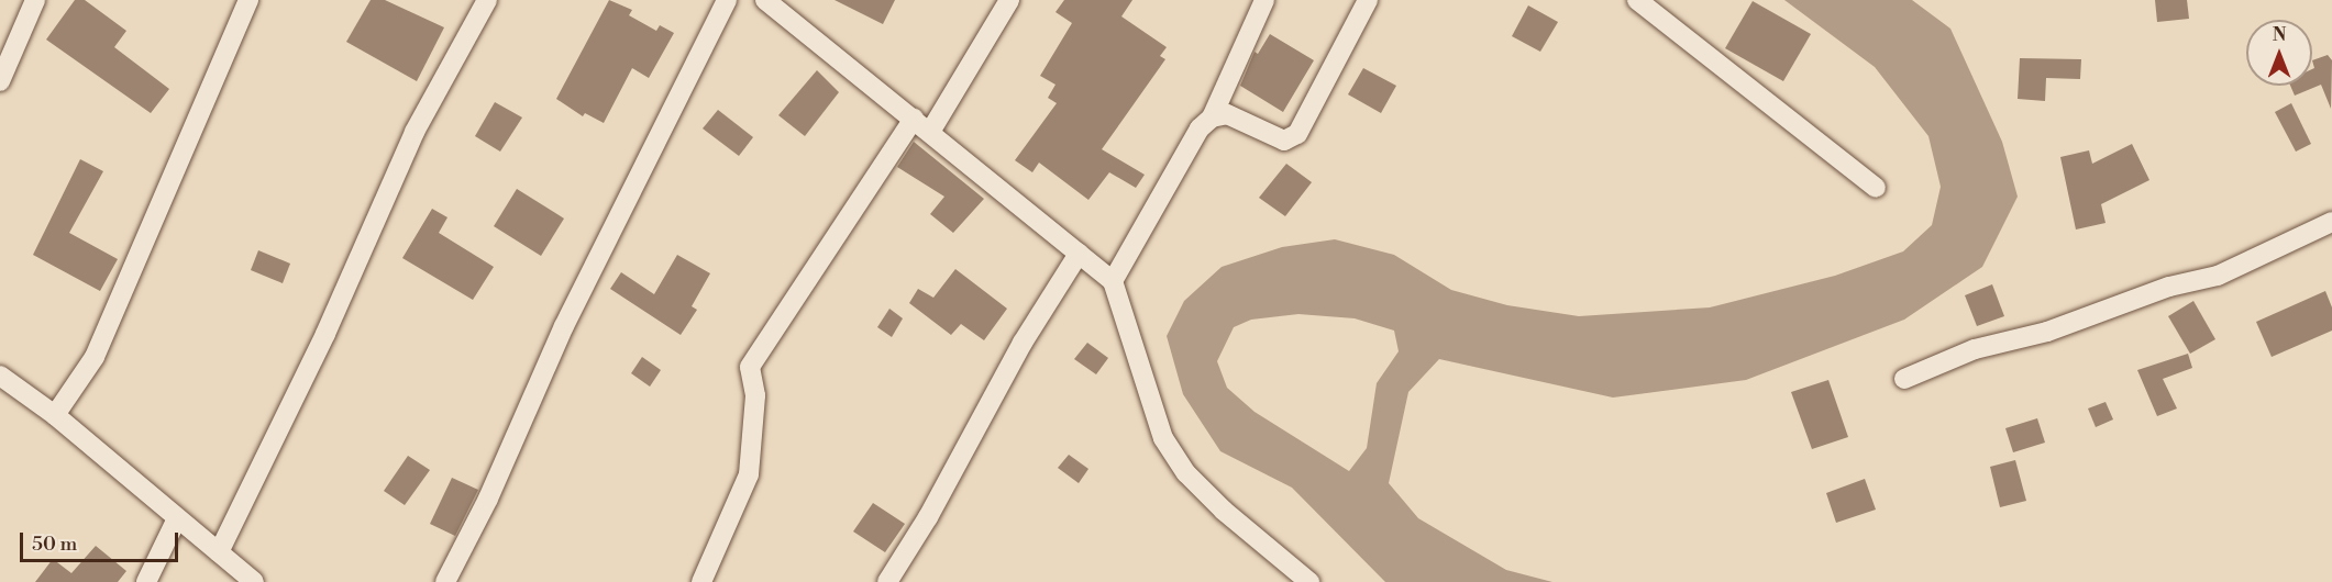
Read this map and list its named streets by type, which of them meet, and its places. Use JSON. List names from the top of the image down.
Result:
{
  "scale_bar": "50 m",
  "north": "top"
}
